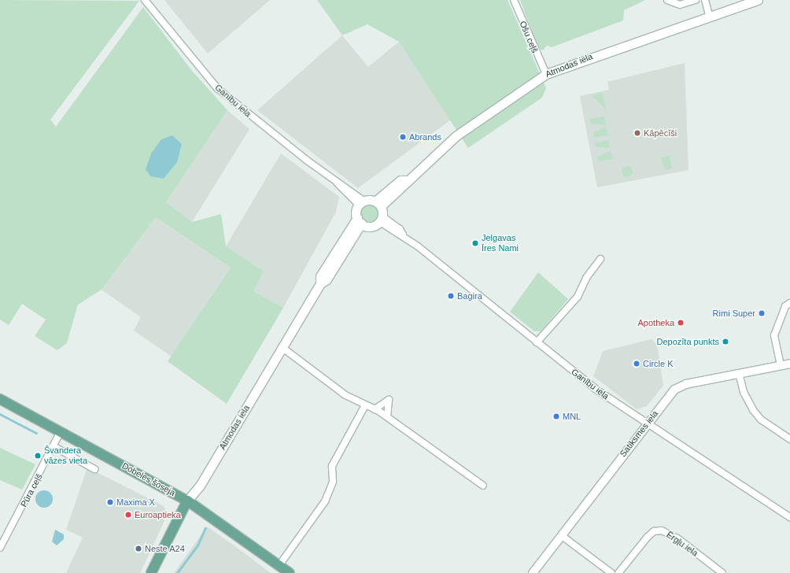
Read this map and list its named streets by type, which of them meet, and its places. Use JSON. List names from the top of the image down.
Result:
{
  "streets": {
    "main road": ["Atmodas iela", "Dobeles šoseja"],
    "street": [
      "Ošu ceļš",
      "Ganību iela",
      "Satiksmes iela",
      "Pūra ceļš",
      "Ērgļu iela"
    ]
  },
  "crossings": [
    ["Ošu ceļš", "Atmodas iela"],
    ["Atmodas iela", "Dobeles šoseja"],
    ["Ganību iela", "Satiksmes iela"],
    ["Dobeles šoseja", "Pūra ceļš"]
  ],
  "places": [
    "Kāpēcīši",
    "Abrands",
    "Jelgavas Īres Nami",
    "Bagira",
    "Rimi Super",
    "Apotheka",
    "Depozīta punkts",
    "Circle K",
    "MNL",
    "Švandera vāzes vieta",
    "Maxima X",
    "Euroaptieka",
    "Neste A24"
  ]
}
